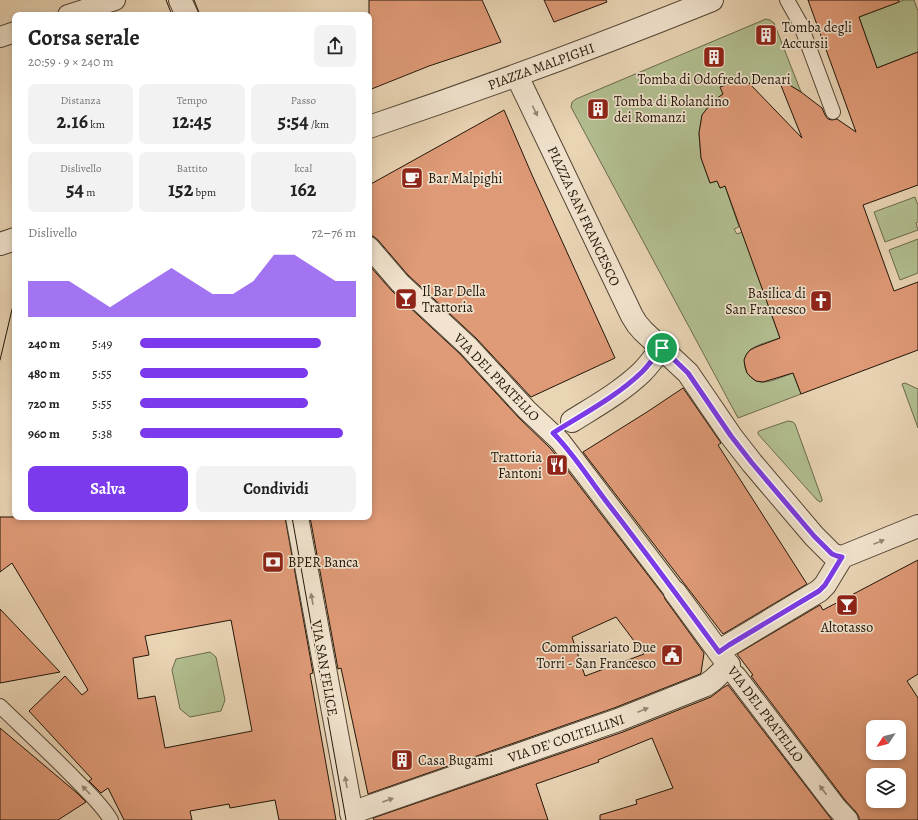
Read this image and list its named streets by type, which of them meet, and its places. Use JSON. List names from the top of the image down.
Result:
{
  "streets": {
    "street": [
      "PIAZZA MALPIGHI",
      "PIAZZA SAN FRANCESCO",
      "VIA DEL PRATELLO",
      "VIA SAN FELICE",
      "VIA DE' COLTELLINI"
    ]
  },
  "crossings": [
    ["PIAZZA MALPIGHI", "PIAZZA SAN FRANCESCO"],
    ["PIAZZA SAN FRANCESCO", "VIA DE' COLTELLINI"],
    ["VIA DEL PRATELLO", "VIA DE' COLTELLINI"],
    ["VIA SAN FELICE", "VIA DE' COLTELLINI"]
  ],
  "one_way": ["PIAZZA SAN FRANCESCO", "VIA SAN FELICE", "VIA DE' COLTELLINI"],
  "places": {
    "building": [
      "Tomba degli Accursii",
      "Tomba di Odofredo Denari",
      "Tomba di Rolandino dei Romanzi",
      "Casa Bugami"
    ],
    "cafe": ["Bar Malpighi"],
    "bar": ["Il Bar Della Trattoria", "Altotasso"],
    "church": ["Basilica di San Francesco"],
    "restaurant": ["Trattoria Fantoni"],
    "bank": ["BPER Banca"],
    "public building": ["Commissariato Due Torri - San Francesco"]
  },
  "north": "bottom left",
  "page": {
    "heading": ["Corsa serale", "20:59 · 9 × 240 m"],
    "stats": [
      ["Distanza", "2.16 km"],
      ["Tempo", "12:45"],
      ["Passo", "5:54 /km"],
      ["Dislivello", "54 m"],
      ["Battito", "152 bpm"],
      ["kcal", "162"]
    ],
    "chart": ["Dislivello", "72–76 m"],
    "list": [
      {
        "name": "240 m",
        "note": "5:49"
      },
      {
        "name": "480 m",
        "note": "5:55"
      },
      {
        "name": "720 m",
        "note": "5:55"
      },
      {
        "name": "960 m",
        "note": "5:38"
      }
    ],
    "buttons": ["Salva", "Condividi"]
  }
}
